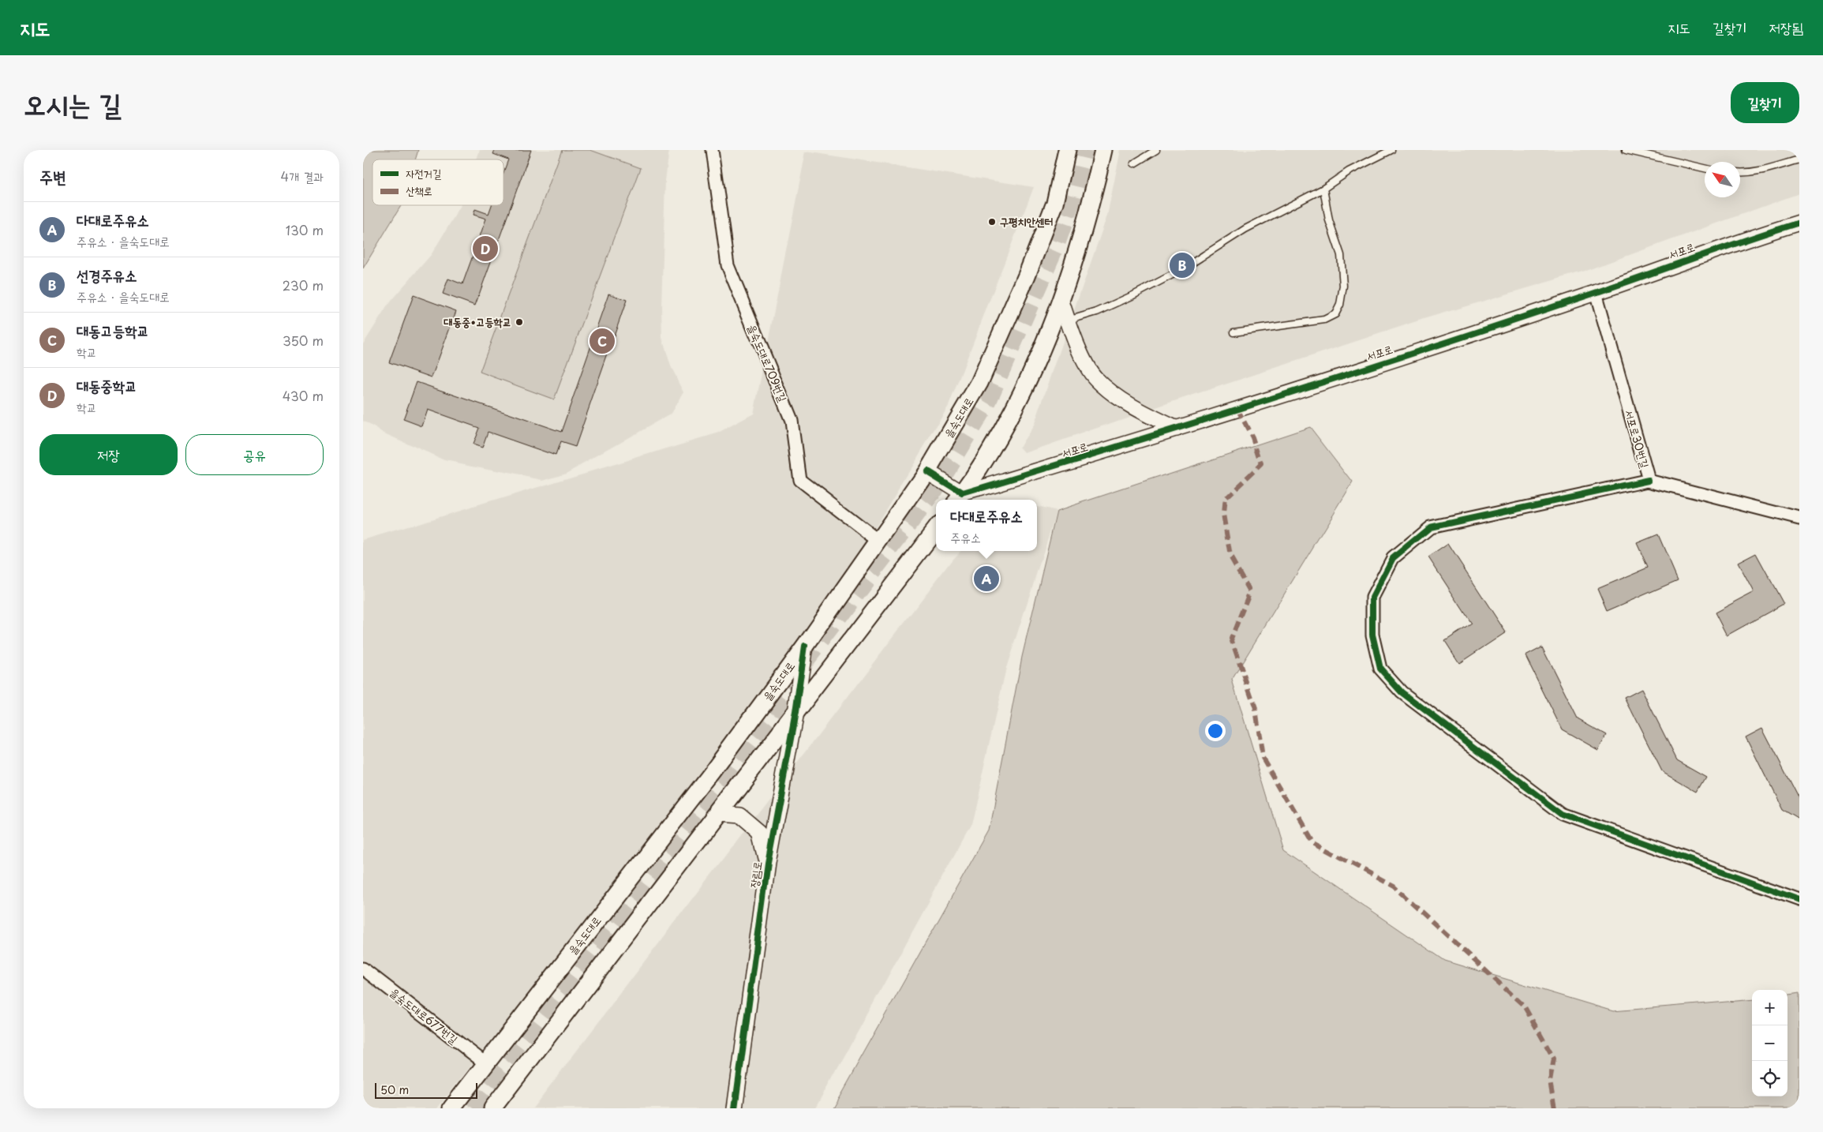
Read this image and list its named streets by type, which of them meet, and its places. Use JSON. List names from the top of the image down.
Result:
{
  "streets": {
    "main road": ["을숙도대로"],
    "street": [
      "서포로",
      "을숙도대로709번길",
      "서포로30번길",
      "장림로",
      "을숙도대로677번길"
    ]
  },
  "crossings": [
    ["서포로", "서포로30번길"],
    ["을숙도대로709번길", "을숙도대로"],
    ["을숙도대로", "장림로"],
    ["을숙도대로", "을숙도대로677번길"]
  ],
  "places": ["구평치안센터", "대동중•고등학교"],
  "legend": ["자전거길", "산책로"],
  "scale_bar": "50 m",
  "north": "top left",
  "page": {
    "header": "지도",
    "nav": ["지도", "길찾기", "저장됨"],
    "title": "오시는 길",
    "buttons": [
      "길찾기",
      ["저장", "공유"]
    ],
    "heading": ["주변", "4개 결과"],
    "list": [
      {
        "mark": "A",
        "name": "다대로주유소",
        "note": "주유소 · 을숙도대로",
        "value": "130 m"
      },
      {
        "mark": "B",
        "name": "선경주유소",
        "note": "주유소 · 을숙도대로",
        "value": "230 m"
      },
      {
        "mark": "C",
        "name": "대동고등학교",
        "note": "학교",
        "value": "350 m"
      },
      {
        "mark": "D",
        "name": "대동중학교",
        "note": "학교",
        "value": "430 m"
      }
    ],
    "pins": [
      "D",
      "B",
      "C",
      "A"
    ],
    "popup": ["다대로주유소", "주유소"],
    "map_buttons": ["+", "−"],
    "scale": "50 m"
  }
}
